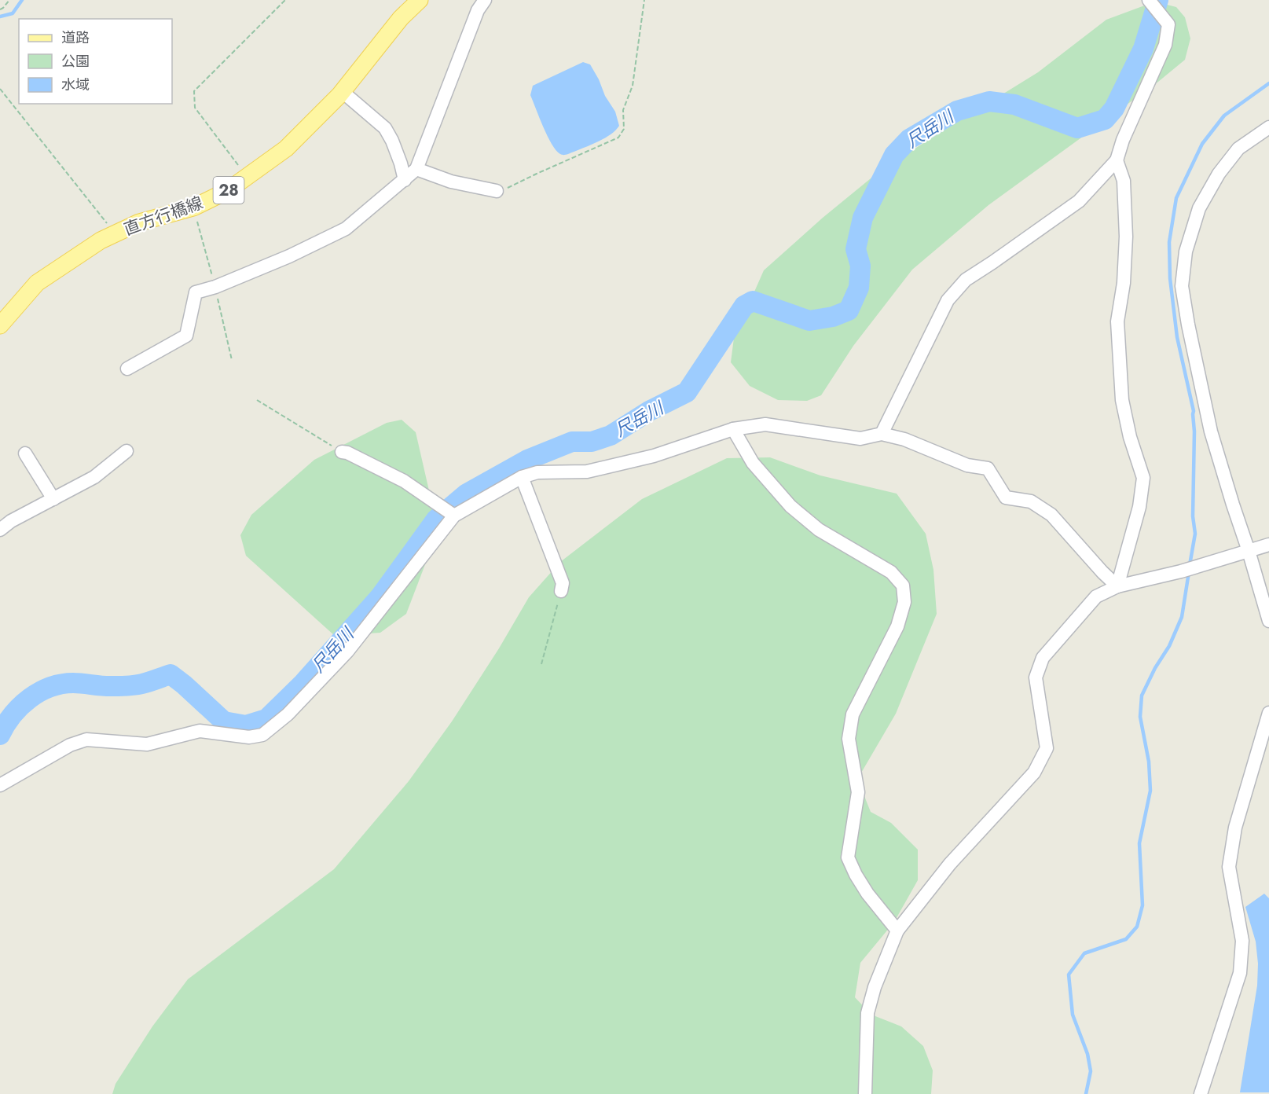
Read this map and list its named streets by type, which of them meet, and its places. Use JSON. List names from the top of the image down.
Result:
{
  "streets": {
    "main road": ["28", "直方行橋線"]
  },
  "water": ["尺岳川"],
  "legend": ["道路", "公園", "水域"]
}
